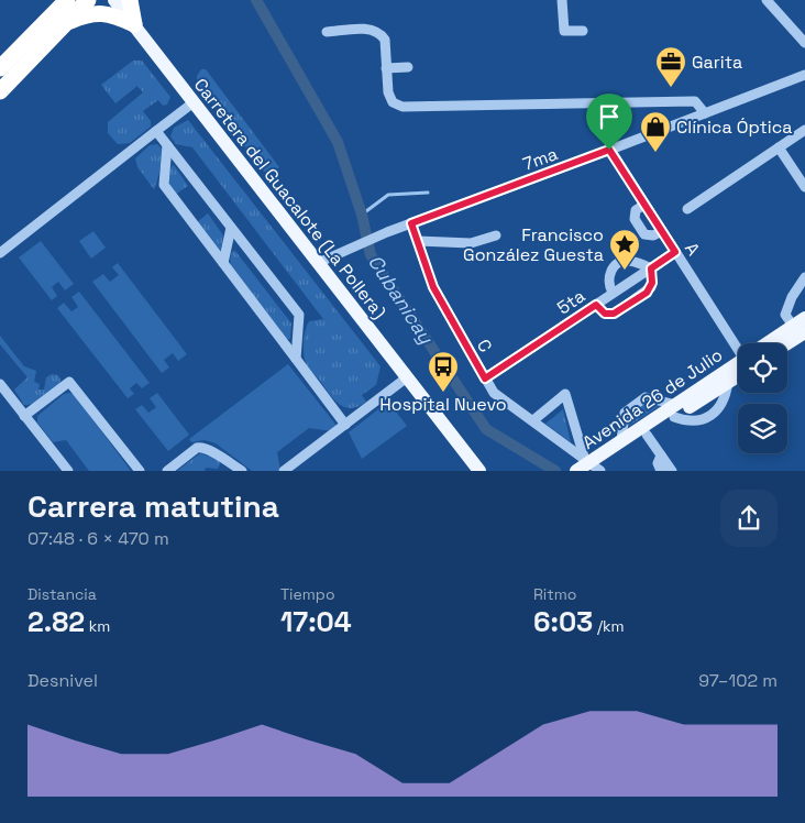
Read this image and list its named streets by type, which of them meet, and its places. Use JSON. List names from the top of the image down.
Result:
{
  "streets": {
    "main road": ["Carretera del Guacalote (La Pollera)", "Avenida 26 de Julio"],
    "street": [
      "7ma",
      "A",
      "5ta",
      "C"
    ]
  },
  "crossings": [
    ["7ma", "Carretera del Guacalote (La Pollera)"],
    ["7ma", "A"],
    ["7ma", "C"],
    ["A", "5ta"],
    ["5ta", "C"],
    ["C", "Avenida 26 de Julio"]
  ],
  "water": ["Cubanicay"],
  "places": {
    "office": ["Garita"],
    "shop": ["Clínica Óptica"],
    "place": ["Francisco González Guesta"],
    "bus stop": ["Hospital Nuevo"]
  },
  "page": {
    "heading": ["Carrera matutina", "07:48 · 6 × 470 m"],
    "stats": [
      ["Distancia", "2.82 km"],
      ["Tiempo", "17:04"],
      ["Ritmo", "6:03 /km"]
    ],
    "chart": ["Desnivel", "97–102 m"]
  }
}
